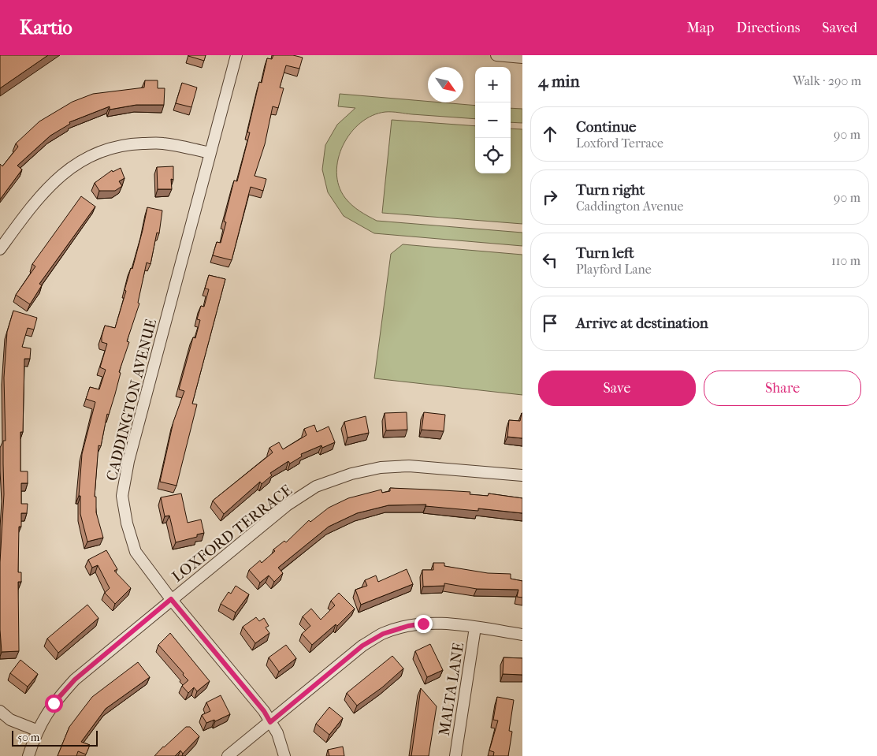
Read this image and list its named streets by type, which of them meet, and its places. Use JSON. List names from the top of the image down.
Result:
{
  "streets": {
    "street": ["CADDINGTON AVENUE", "LOXFORD TERRACE", "MALTA LANE"]
  },
  "crossings": [
    ["CADDINGTON AVENUE", "LOXFORD TERRACE"]
  ],
  "scale_bar": "50 m",
  "north": "bottom right",
  "page": {
    "header": "Kartio",
    "nav": ["Map", "Directions", "Saved"],
    "heading": ["4 min", "Walk · 290 m"],
    "map_buttons": ["+", "−"],
    "list": [
      ["Continue", "Loxford Terrace", "90 m"],
      ["Turn right", "Caddington Avenue", "90 m"],
      ["Turn left", "Playford Lane", "110 m"],
      "Arrive at destination"
    ],
    "buttons": ["Save", "Share"],
    "scale": "50 m"
  }
}
